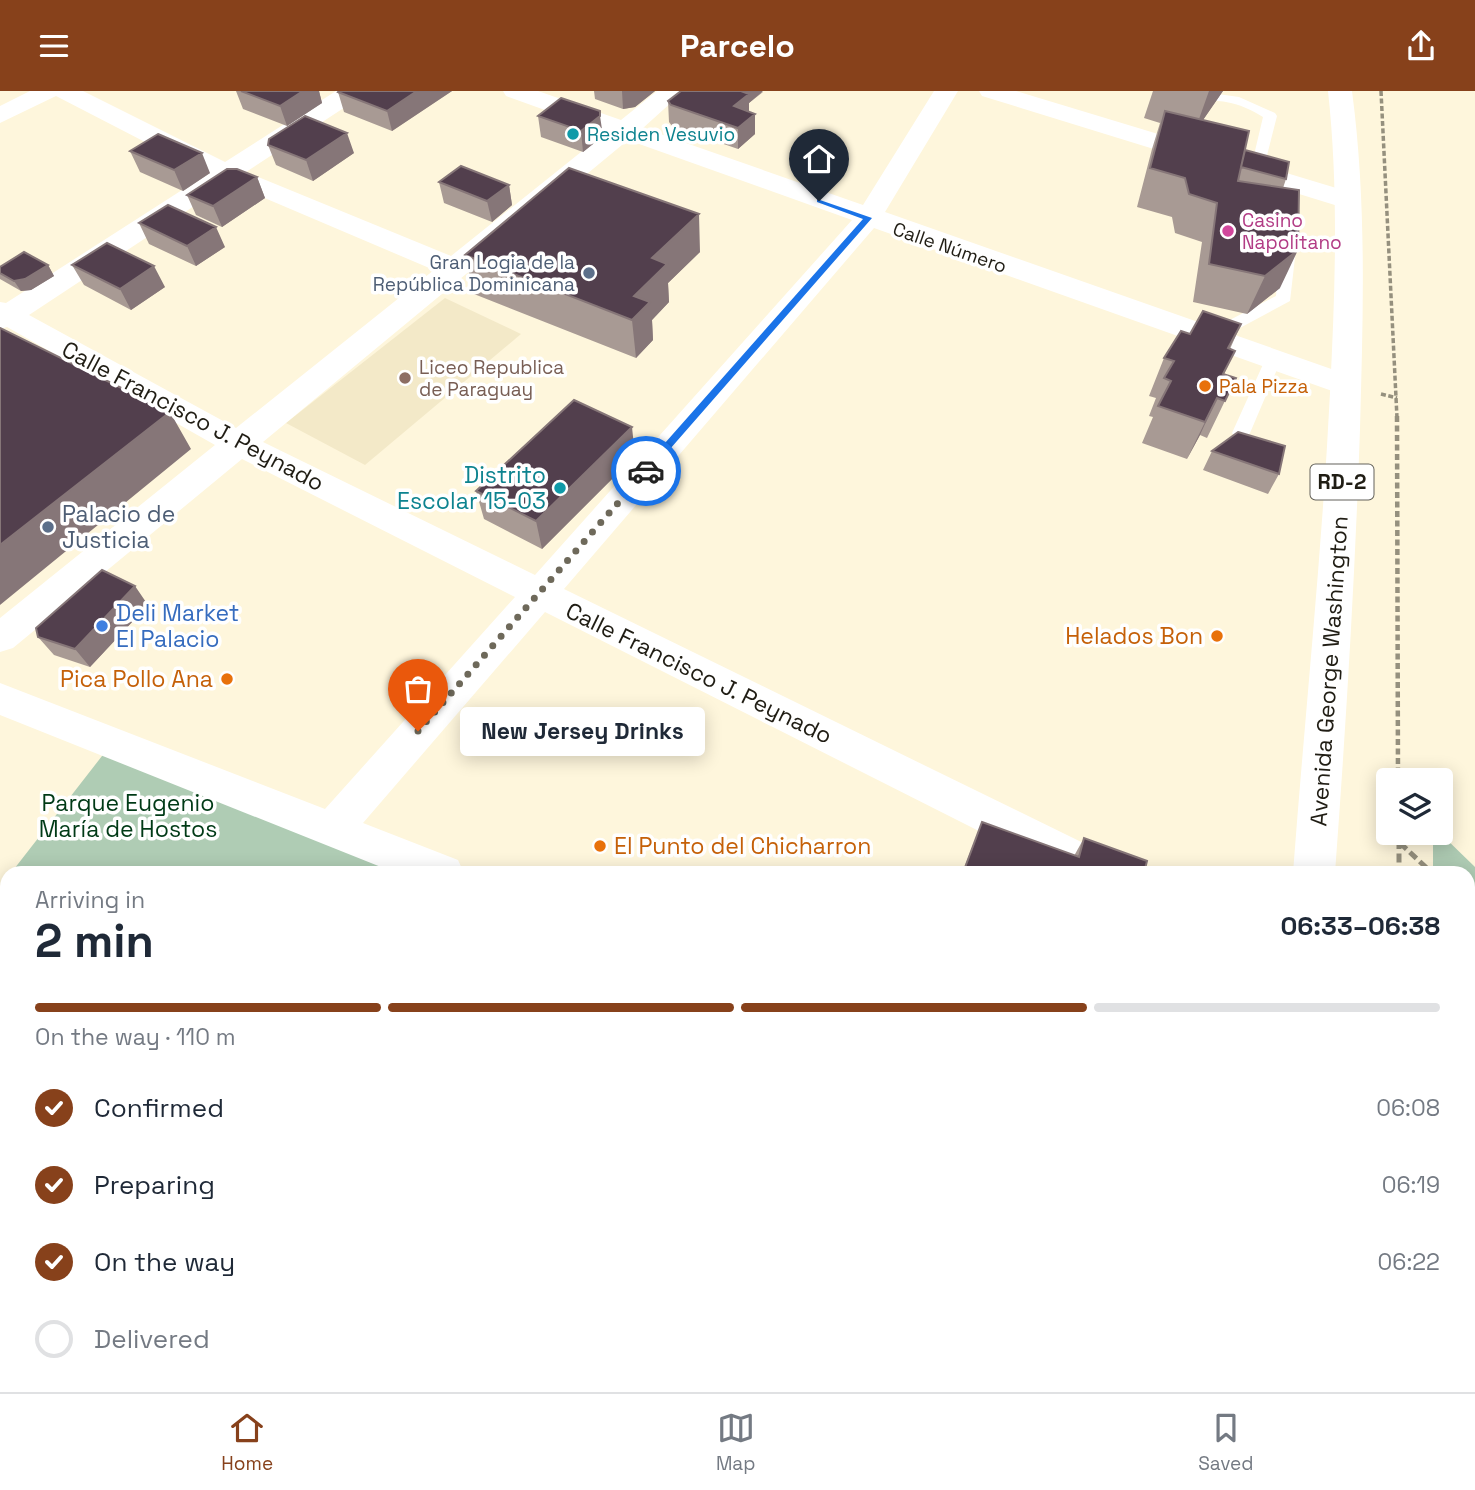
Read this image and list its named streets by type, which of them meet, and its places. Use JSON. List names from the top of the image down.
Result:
{
  "streets": {
    "street": [
      "Calle Número",
      "Calle Francisco J. Peynado",
      "RD-2",
      "Avenida George Washington"
    ]
  },
  "crossings": [
    ["Calle Número", "Avenida George Washington"]
  ],
  "parks": ["Parque Eugenio María de Hostos"],
  "places": [
    "Residen Vesuvio",
    "Casino Napolitano",
    "Gran Logia de la República Dominicana",
    "Liceo Republica de Paraguay",
    "Pala Pizza",
    "Distrito Escolar 15-03",
    "Palacio de Justicia",
    "Deli Market El Palacio",
    "Helados Bon",
    "Pica Pollo Ana",
    "New Jersey Drinks",
    "El Punto del Chicharron"
  ],
  "page": {
    "header": "Parcelo",
    "bubble": "New Jersey Drinks",
    "heading": ["2 min", "Arriving in", "06:33–06:38"],
    "bar": "On the way · 110 m",
    "list": [
      ["Confirmed", "06:08"],
      ["Preparing", "06:19"],
      ["On the way", "06:22"],
      "Delivered"
    ],
    "tabs": ["Home", "Map", "Saved"]
  }
}
